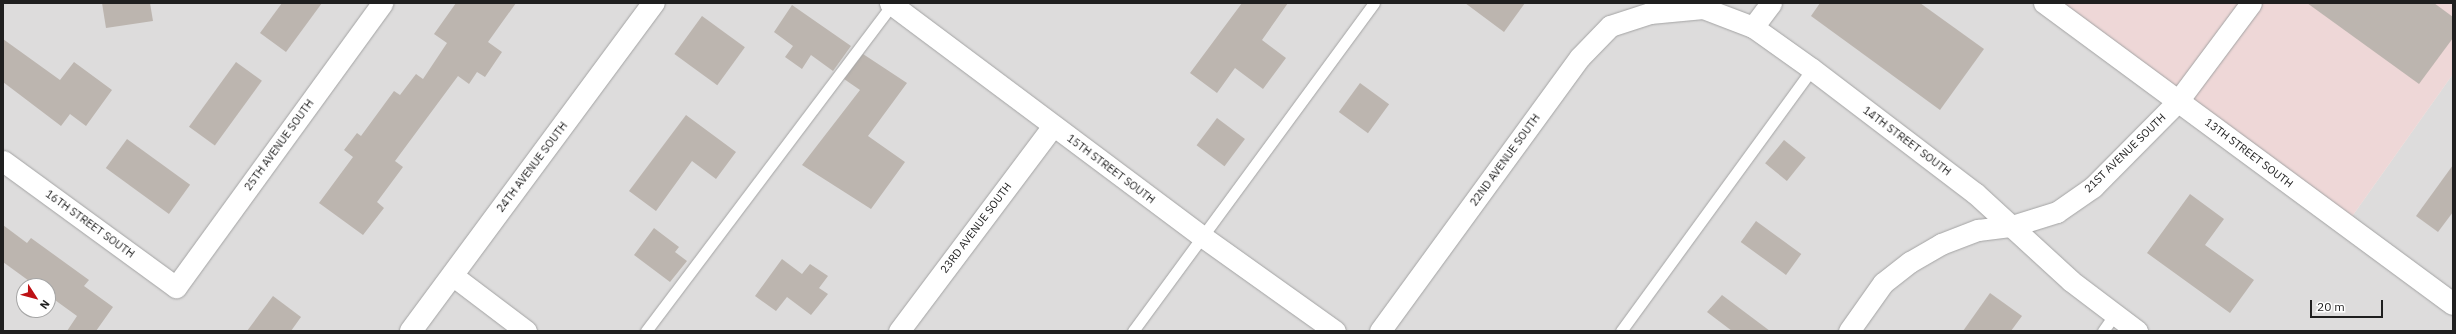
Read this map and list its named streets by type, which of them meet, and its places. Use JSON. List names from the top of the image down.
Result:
{
  "streets": {
    "street": [
      "14TH STREET SOUTH",
      "25TH AVENUE SOUTH",
      "21ST AVENUE SOUTH",
      "13TH STREET SOUTH",
      "22ND AVENUE SOUTH",
      "24TH AVENUE SOUTH",
      "15TH STREET SOUTH",
      "16TH STREET SOUTH",
      "23RD AVENUE SOUTH"
    ]
  },
  "crossings": [
    ["14TH STREET SOUTH", "21ST AVENUE SOUTH"],
    ["14TH STREET SOUTH", "22ND AVENUE SOUTH"],
    ["25TH AVENUE SOUTH", "16TH STREET SOUTH"],
    ["21ST AVENUE SOUTH", "13TH STREET SOUTH"],
    ["15TH STREET SOUTH", "23RD AVENUE SOUTH"]
  ],
  "scale_bar": "20 m",
  "north": "bottom right"
}
